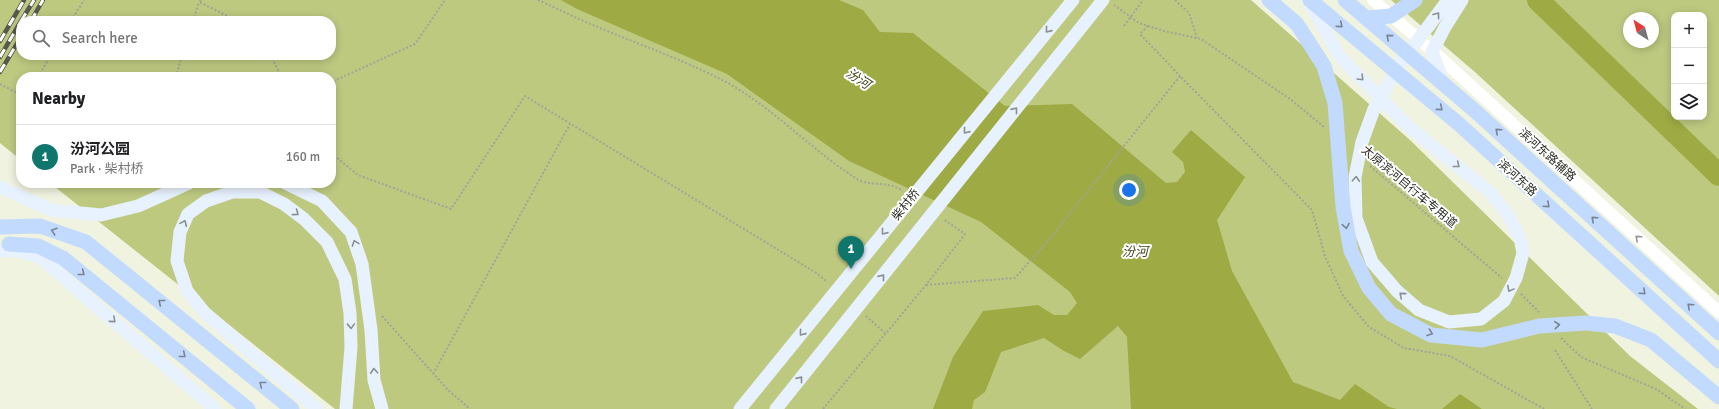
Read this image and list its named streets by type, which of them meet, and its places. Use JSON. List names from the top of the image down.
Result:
{
  "streets": {
    "highway": ["滨河东路"],
    "main road": ["柴村桥"],
    "street": ["滨河东路辅路"],
    "path": ["太原滨河自行车专用道"]
  },
  "one_way": ["滨河东路辅路"],
  "water": ["汾河"],
  "north": "top left",
  "page": {
    "map_buttons": ["+", "−"],
    "search": "Search here",
    "heading": "Nearby",
    "list": [
      {
        "mark": "1",
        "name": "汾河公园",
        "note": "Park · 柴村桥",
        "value": "160 m"
      }
    ],
    "pins": "1"
  }
}
